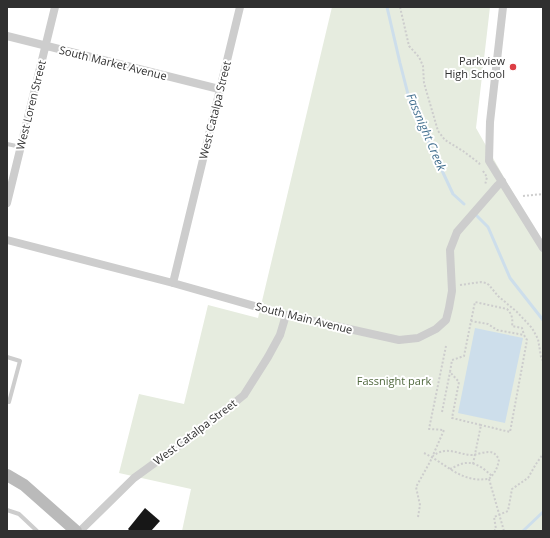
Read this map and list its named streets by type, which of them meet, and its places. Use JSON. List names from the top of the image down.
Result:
{
  "streets": {
    "street": [
      "South Market Avenue",
      "West Loren Street",
      "West Catalpa Street",
      "South Main Avenue"
    ]
  },
  "crossings": [
    ["South Market Avenue", "West Loren Street"],
    ["South Market Avenue", "West Catalpa Street"],
    ["West Catalpa Street", "South Main Avenue"]
  ],
  "water": ["Fassnight Creek"],
  "parks": ["Fassnight park"],
  "places": ["Parkview High School"]
}
